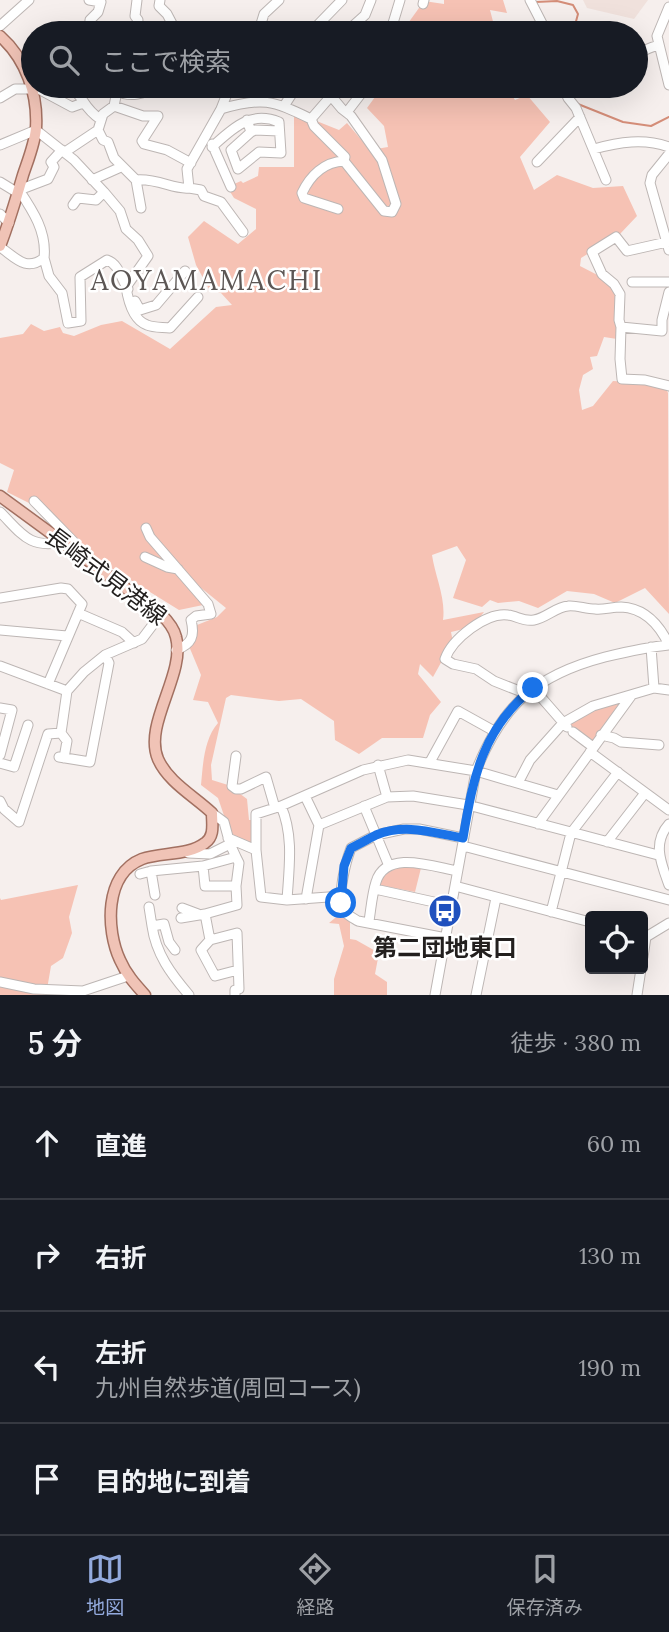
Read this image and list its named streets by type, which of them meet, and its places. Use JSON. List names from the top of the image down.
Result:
{
  "streets": {
    "main road": ["長崎式見港線"]
  },
  "districts": ["AOYAMAMACHI"],
  "places": {
    "bus stop": ["第二団地東口"]
  },
  "page": {
    "search": "ここで検索",
    "heading": ["5 分", "徒歩 · 380 m"],
    "list": [
      ["直進", "60 m"],
      ["右折", "130 m"],
      ["左折", "九州自然歩道(周回コース)", "190 m"],
      "目的地に到着"
    ],
    "nav": ["地図", "経路", "保存済み"]
  }
}
